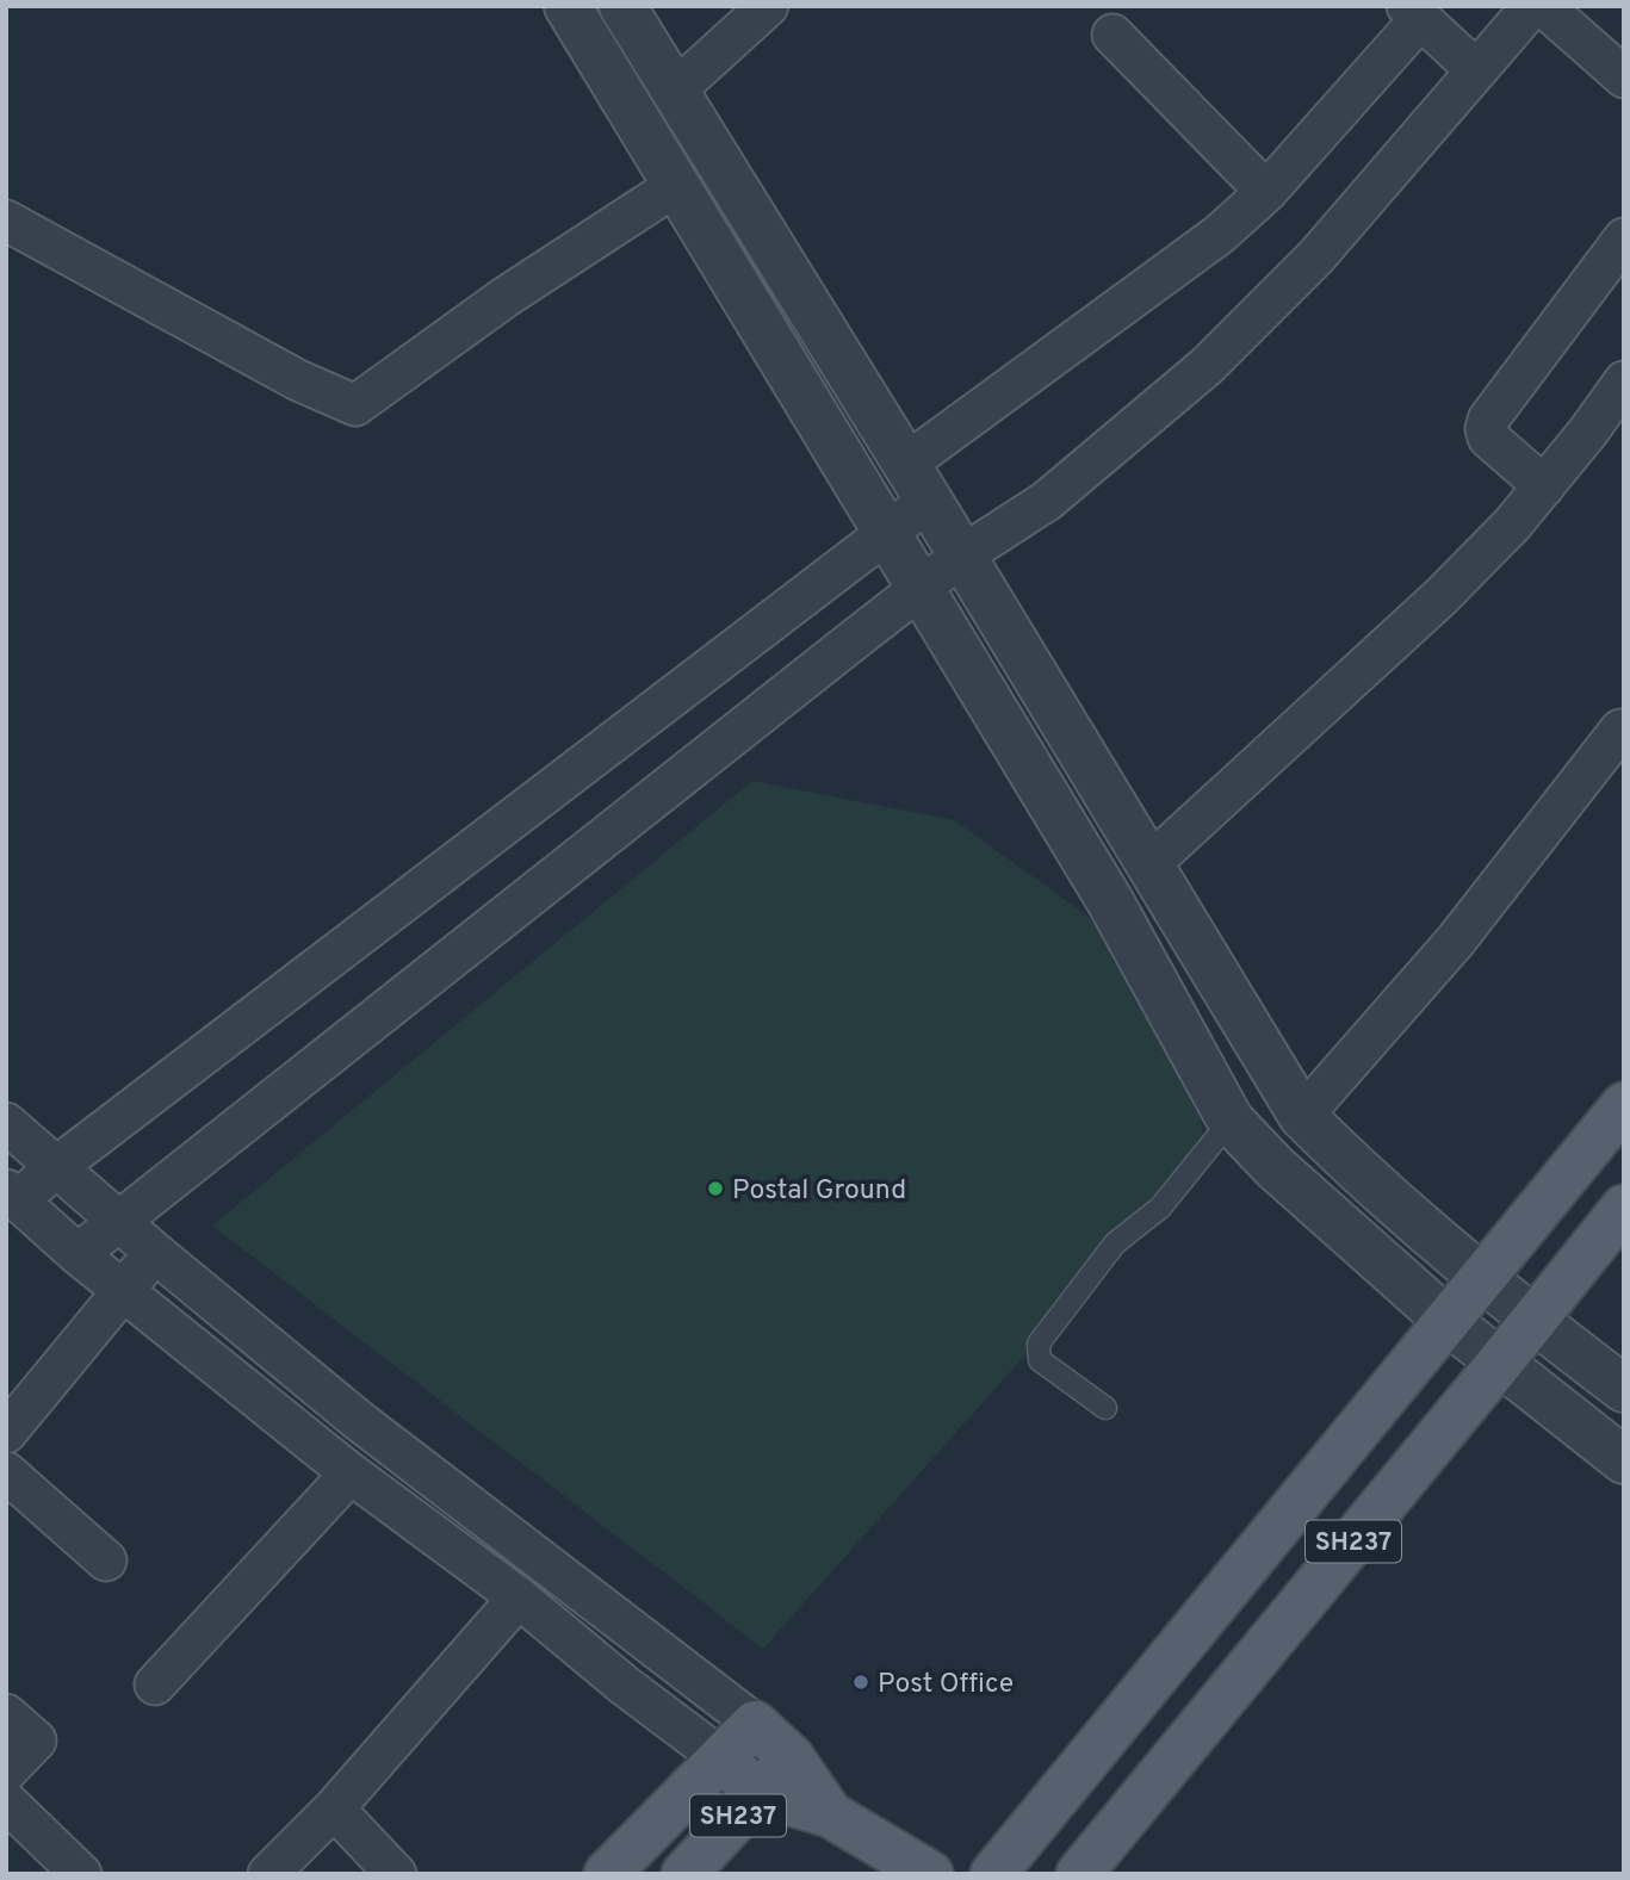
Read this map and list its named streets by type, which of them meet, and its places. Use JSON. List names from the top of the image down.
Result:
{
  "streets": {
    "main road": ["SH237"]
  },
  "places": ["Postal Ground", "Post Office"]
}
